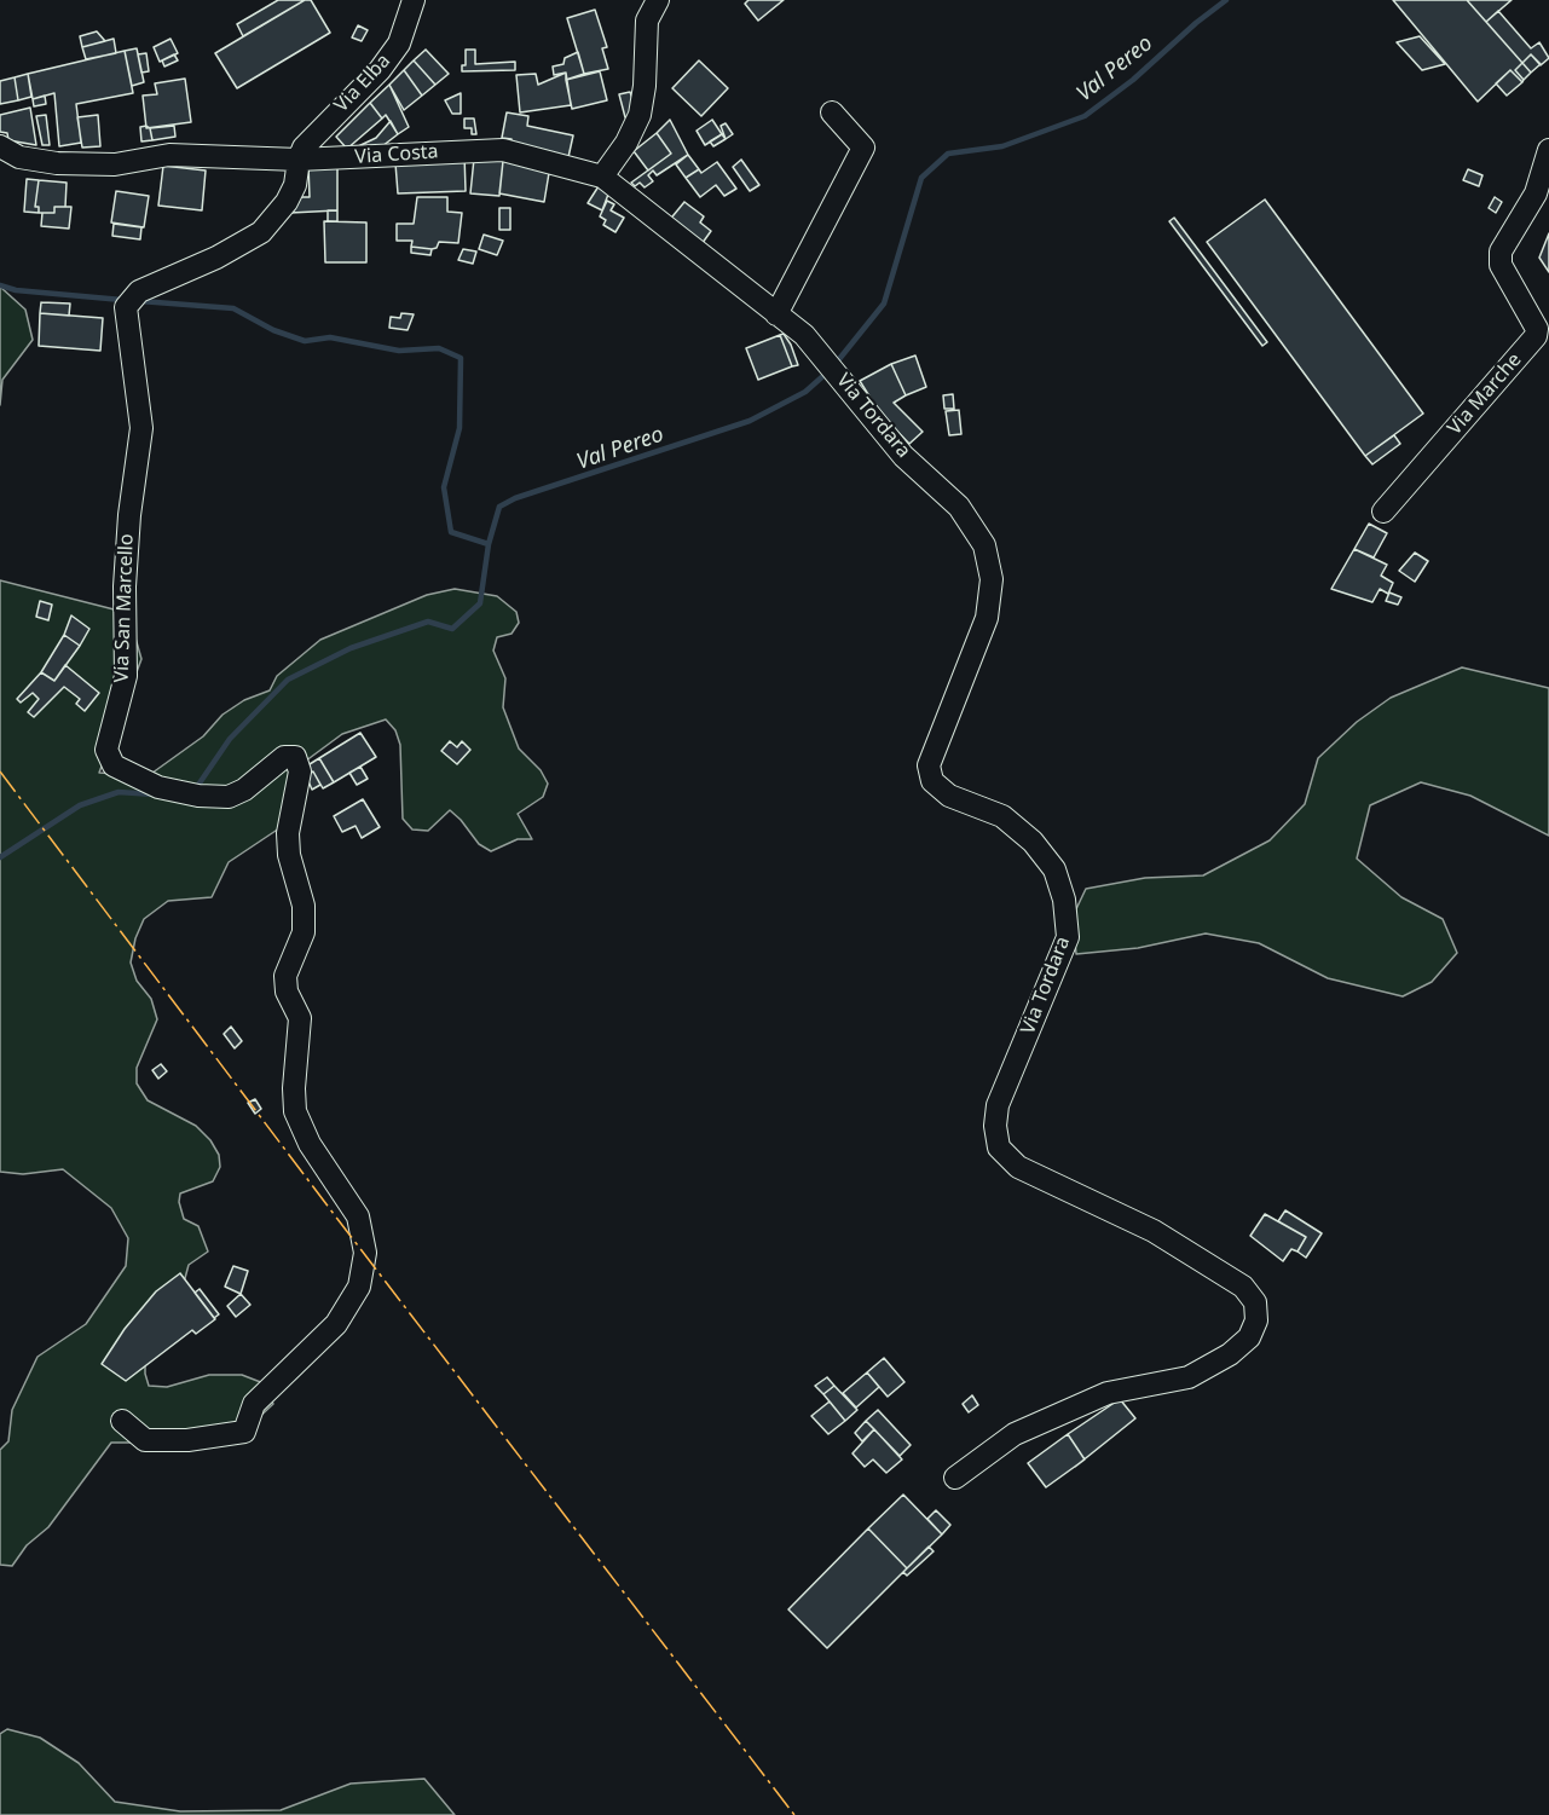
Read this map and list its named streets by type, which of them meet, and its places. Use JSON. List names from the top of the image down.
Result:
{
  "streets": {
    "street": [
      "Via Elba",
      "Via Costa",
      "Via Marche",
      "Via Tordara",
      "Via San Marcello"
    ]
  },
  "crossings": [
    ["Via Elba", "Via Costa"],
    ["Via Elba", "Via San Marcello"],
    ["Via Costa", "Via Tordara"],
    ["Via Costa", "Via San Marcello"]
  ],
  "water": ["Val Pereo"]
}
